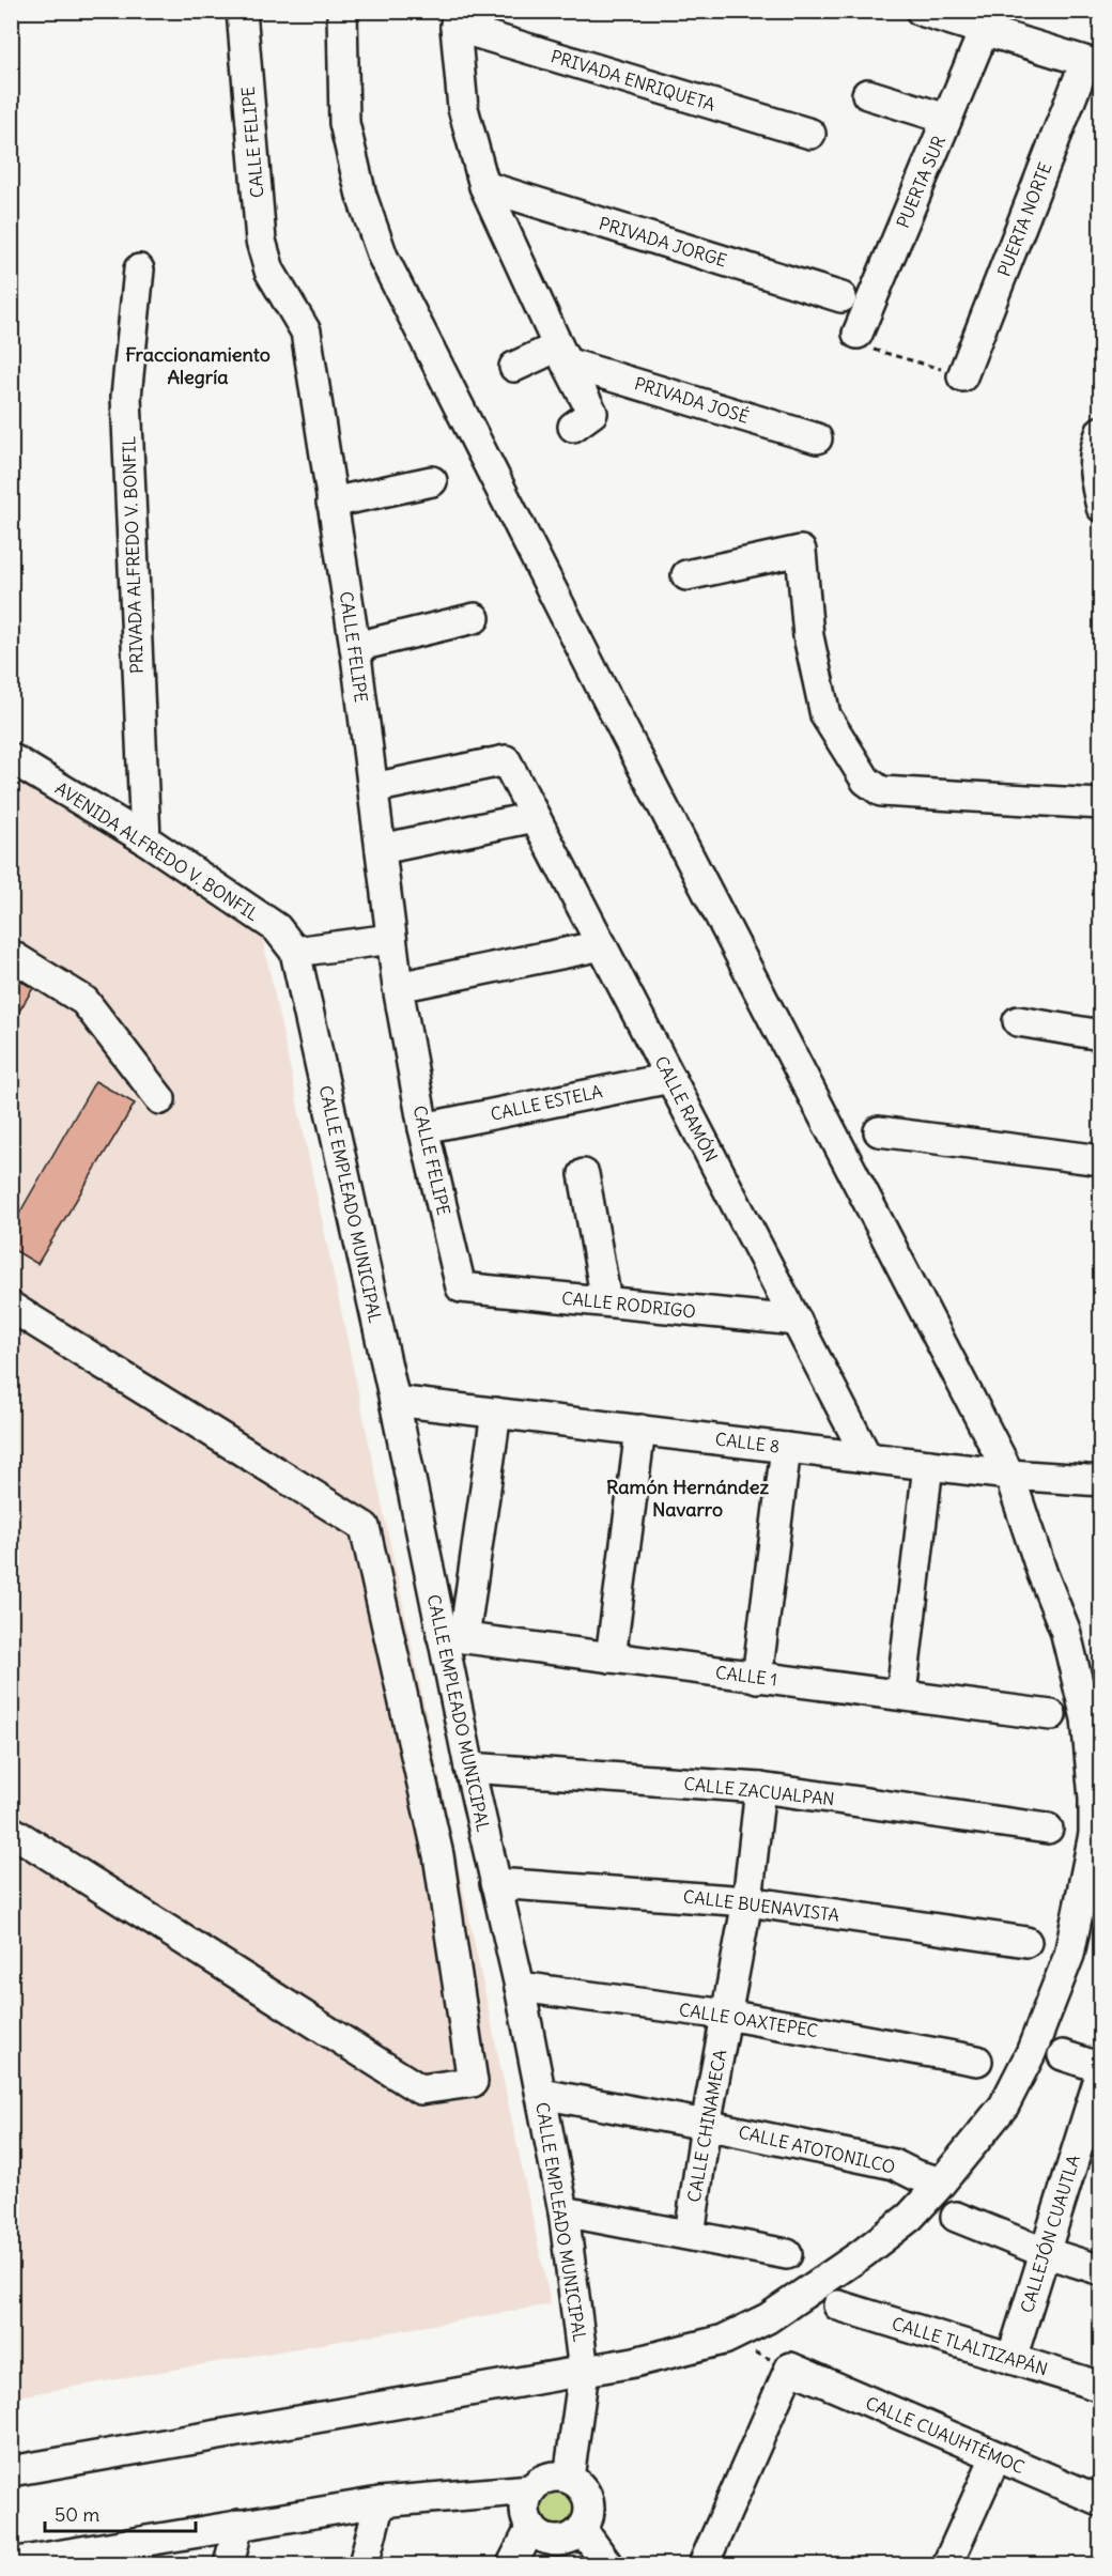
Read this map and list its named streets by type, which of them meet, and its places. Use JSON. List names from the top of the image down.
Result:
{
  "streets": {
    "street": [
      "PRIVADA ENRIQUETA",
      "CALLE FELIPE",
      "PUERTA SUR",
      "PUERTA NORTE",
      "PRIVADA JORGE",
      "PRIVADA JOSÉ",
      "PRIVADA ALFREDO V. BONFIL",
      "AVENIDA ALFREDO V. BONFIL",
      "CALLE ESTELA",
      "CALLE RAMÓN",
      "CALLE EMPLEADO MUNICIPAL",
      "CALLE RODRIGO",
      "CALLE 8",
      "CALLE 1",
      "CALLE ZACUALPAN",
      "CALLE BUENAVISTA",
      "CALLE OAXTEPEC",
      "CALLE CHINAMECA",
      "CALLE ATOTONILCO",
      "CALLEJÓN CUAUTLA",
      "CALLE TLALTIZAPÁN",
      "CALLE CUAUHTÉMOC"
    ]
  },
  "crossings": [
    ["CALLE FELIPE", "CALLE ESTELA"],
    ["CALLE FELIPE", "CALLE RAMÓN"],
    ["CALLE FELIPE", "CALLE RODRIGO"],
    ["PRIVADA ALFREDO V. BONFIL", "AVENIDA ALFREDO V. BONFIL"],
    ["AVENIDA ALFREDO V. BONFIL", "CALLE EMPLEADO MUNICIPAL"],
    ["CALLE ESTELA", "CALLE RAMÓN"],
    ["CALLE RAMÓN", "CALLE RODRIGO"],
    ["CALLE RAMÓN", "CALLE 8"],
    ["CALLE EMPLEADO MUNICIPAL", "CALLE 8"],
    ["CALLE EMPLEADO MUNICIPAL", "CALLE 1"],
    ["CALLE EMPLEADO MUNICIPAL", "CALLE ZACUALPAN"],
    ["CALLE EMPLEADO MUNICIPAL", "CALLE BUENAVISTA"],
    ["CALLE EMPLEADO MUNICIPAL", "CALLE OAXTEPEC"],
    ["CALLE EMPLEADO MUNICIPAL", "CALLE ATOTONILCO"],
    ["CALLE ZACUALPAN", "CALLE CHINAMECA"],
    ["CALLE BUENAVISTA", "CALLE CHINAMECA"],
    ["CALLE OAXTEPEC", "CALLE CHINAMECA"],
    ["CALLE CHINAMECA", "CALLE ATOTONILCO"],
    ["CALLEJÓN CUAUTLA", "CALLE TLALTIZAPÁN"]
  ],
  "districts": ["Fraccionamiento Alegría", "Ramón Hernández Navarro"],
  "scale_bar": "50 m"
}
